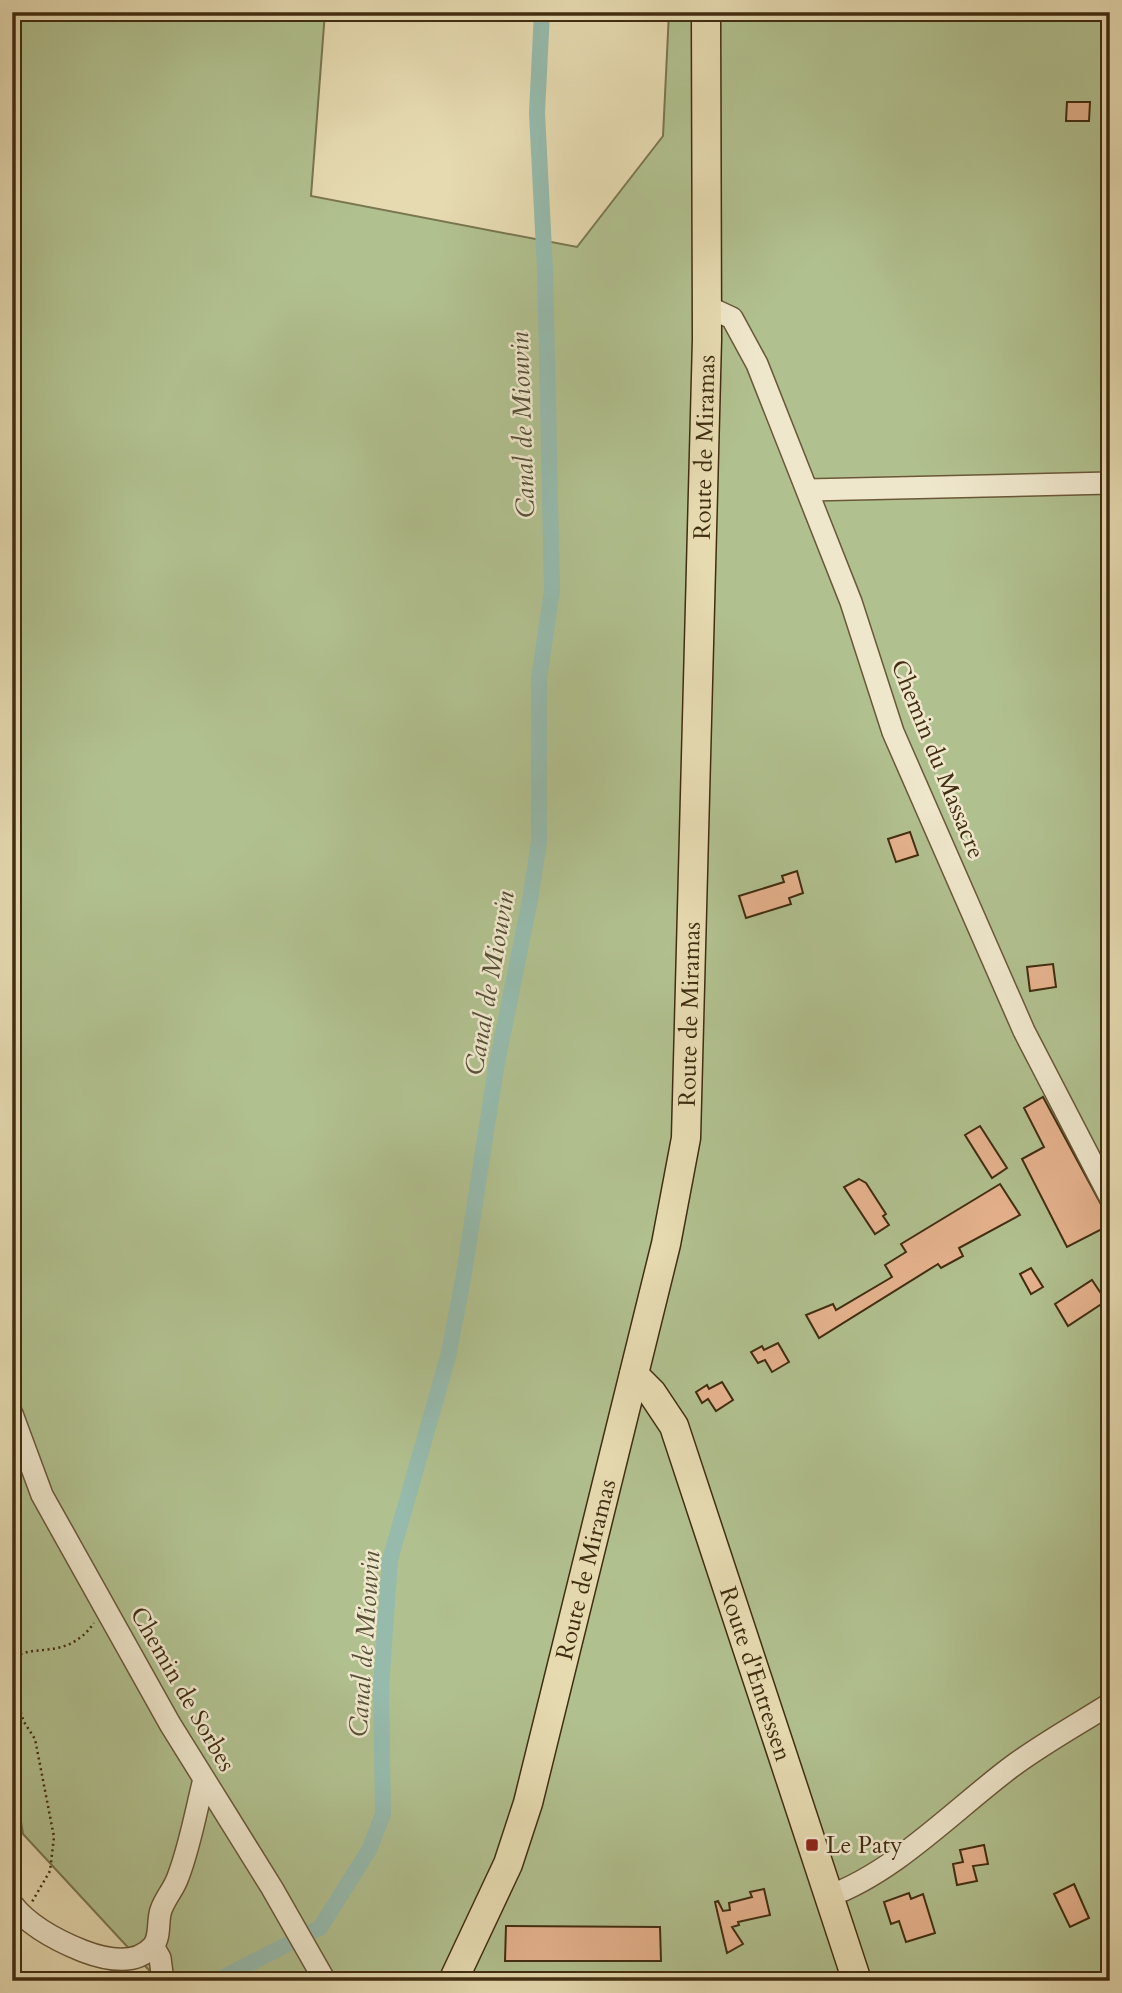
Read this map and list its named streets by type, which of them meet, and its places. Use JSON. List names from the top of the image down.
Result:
{
  "streets": {
    "main road": ["Route de Miramas", "Route d'Entressen"],
    "street": ["Chemin du Massacre", "Chemin de Sorbes"]
  },
  "crossings": [
    ["Route de Miramas", "Chemin du Massacre"],
    ["Route de Miramas", "Route d'Entressen"]
  ],
  "water": ["Canal de Miouvin"],
  "places": {
    "transit": ["Le Paty"]
  }
}
